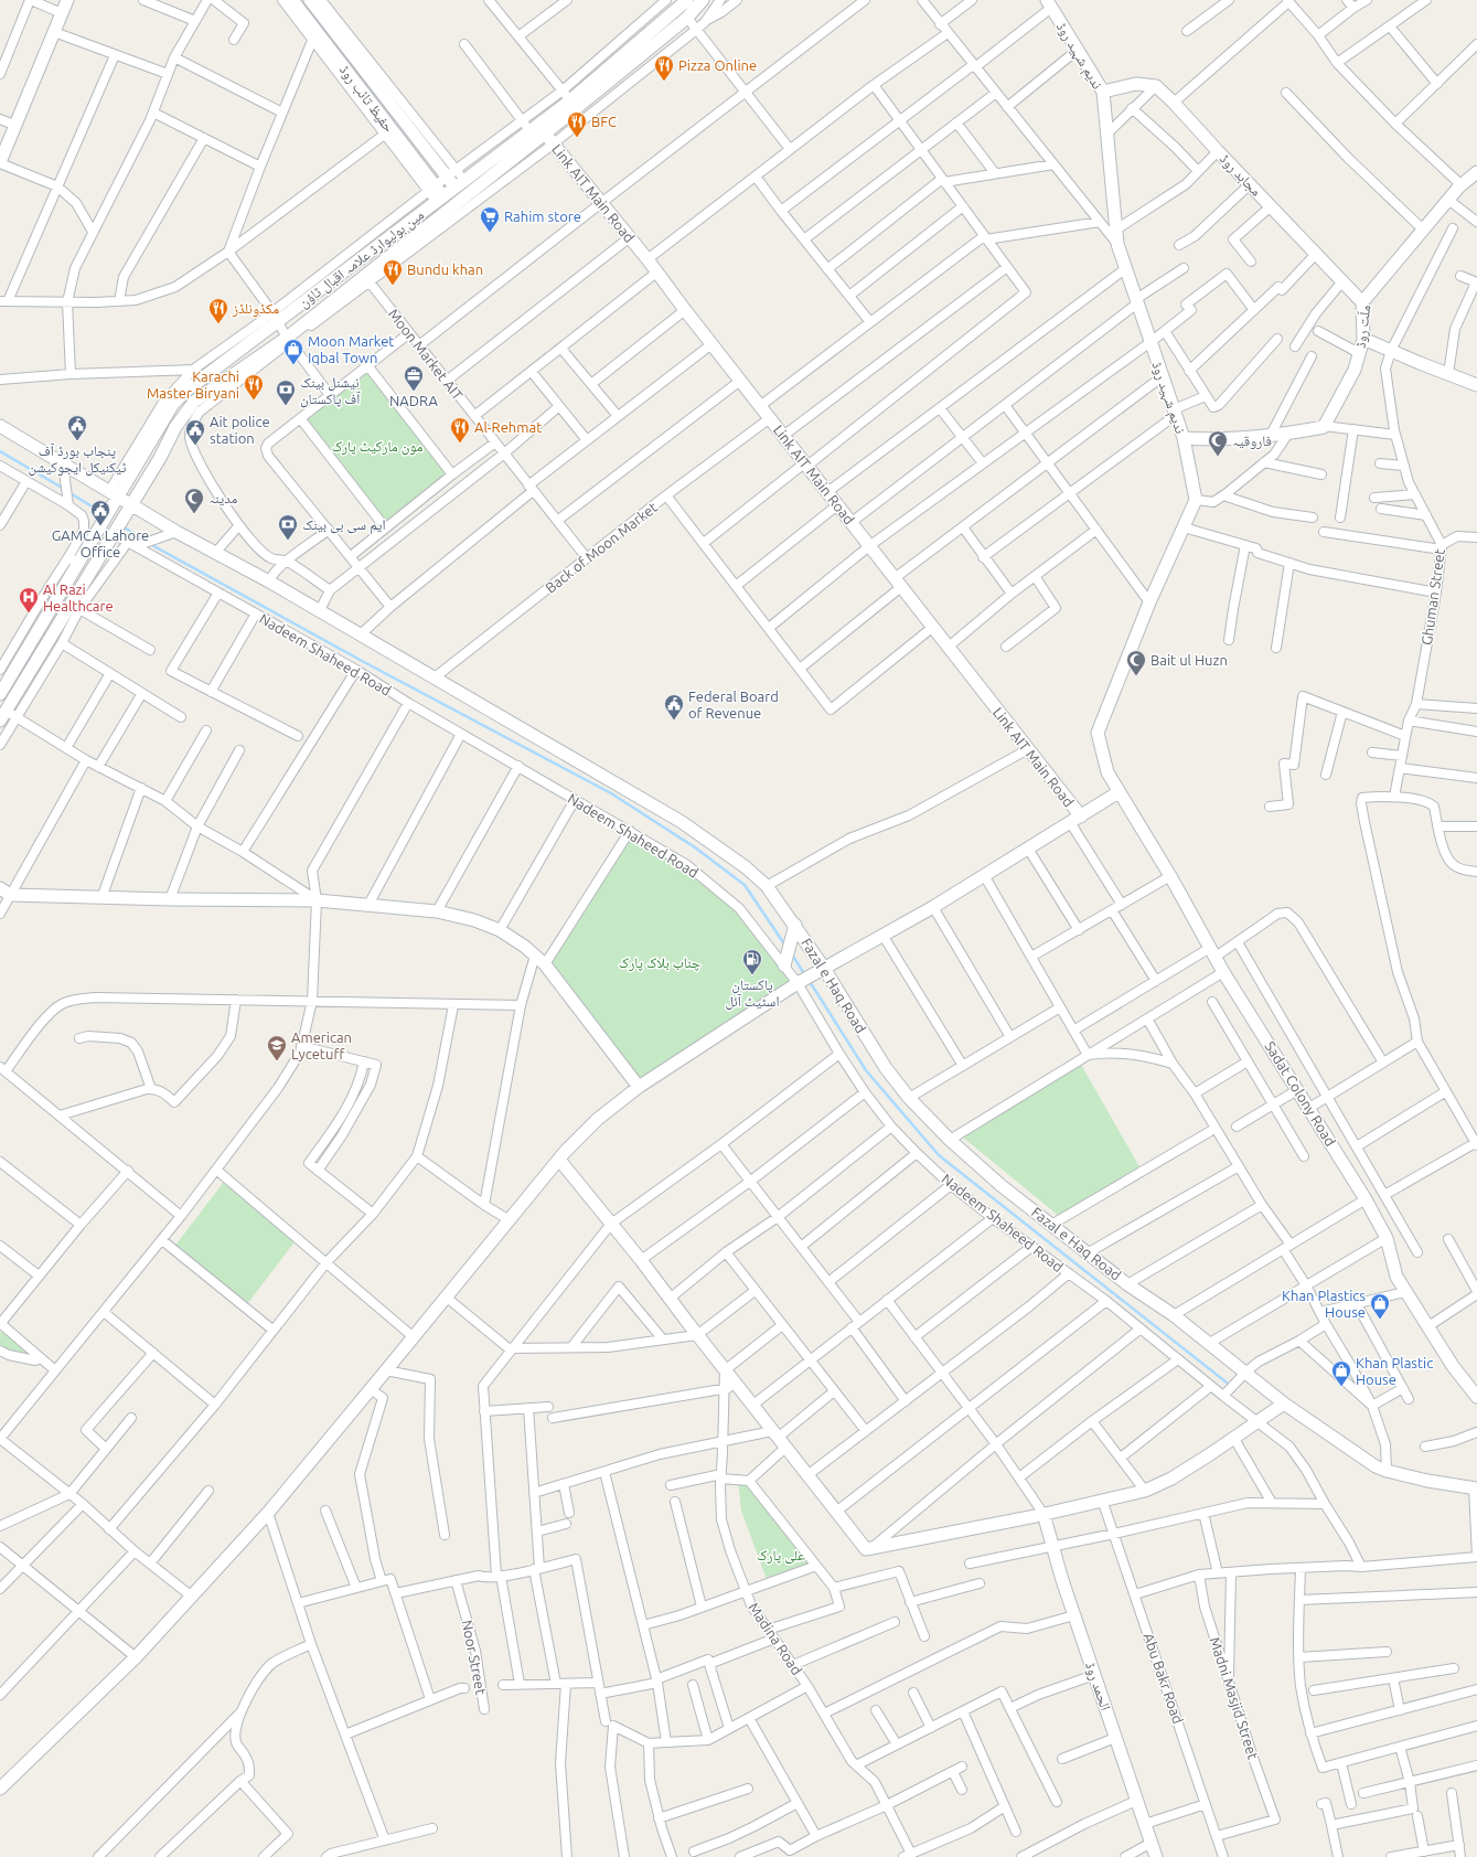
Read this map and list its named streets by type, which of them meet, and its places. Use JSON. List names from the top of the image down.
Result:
{
  "streets": {
    "street": [
      "ندیم شہید روڈ",
      "حفیظ تائب روڈ",
      "مجاہد روڈ",
      "Link AIT Main Road",
      "مین بولیوارڈ علامہ اقبال ٹاؤن",
      "ملّت روڈ",
      "Moon Market AIT",
      "Back of Moon Market",
      "Ghuman Street",
      "Nadeem Shaheed Road",
      "Fazal e Haq Road",
      "Sadat Colony Road",
      "Madina Road",
      "Noor Street",
      "Abu Bakr Road",
      "الحمد روڈ",
      "Madni Masjid Street"
    ]
  },
  "crossings": [
    ["حفیظ تائب روڈ", "مین بولیوارڈ علامہ اقبال ٹاؤن"],
    ["مجاہد روڈ", "ملّت روڈ"],
    ["Link AIT Main Road", "مین بولیوارڈ علامہ اقبال ٹاؤن"],
    ["Link AIT Main Road", "Back of Moon Market"],
    ["مین بولیوارڈ علامہ اقبال ٹاؤن", "Moon Market AIT"],
    ["مین بولیوارڈ علامہ اقبال ٹاؤن", "Nadeem Shaheed Road"],
    ["Moon Market AIT", "Back of Moon Market"],
    ["Abu Bakr Road", "Madni Masjid Street"]
  ],
  "parks": ["مون مارکیٹ پارک", "چناب بلاک پارک", "علی پارک"],
  "places": {
    "restaurant": [
      "Pizza Online",
      "BFC",
      "Bundu khan",
      "مکڈونلڈز",
      "Karachi Master Biryani",
      "Al-Rehmat"
    ],
    "supermarket": ["Rahim store"],
    "shop": ["Moon Market Iqbal Town", "Khan Plastics House", "Khan Plastic House"],
    "office": ["NADRA"],
    "bank": ["نیشنل بینک آف پاکستان", "ایم سی بی بینک"],
    "public building": [
      "پنجاب بورڈ آف ٹیکنیکل ایجوکیشن",
      "Ait police station",
      "GAMCA Lahore Office",
      "Federal Board of Revenue"
    ],
    "mosque": ["فاروقیہ", "مدینہ", "Bait ul Huzn"],
    "hospital": ["Al Razi Healthcare"],
    "fuel station": ["پاکستان اسٹیٹ آئل"],
    "school or university": ["American Lycetuff"]
  }
}
